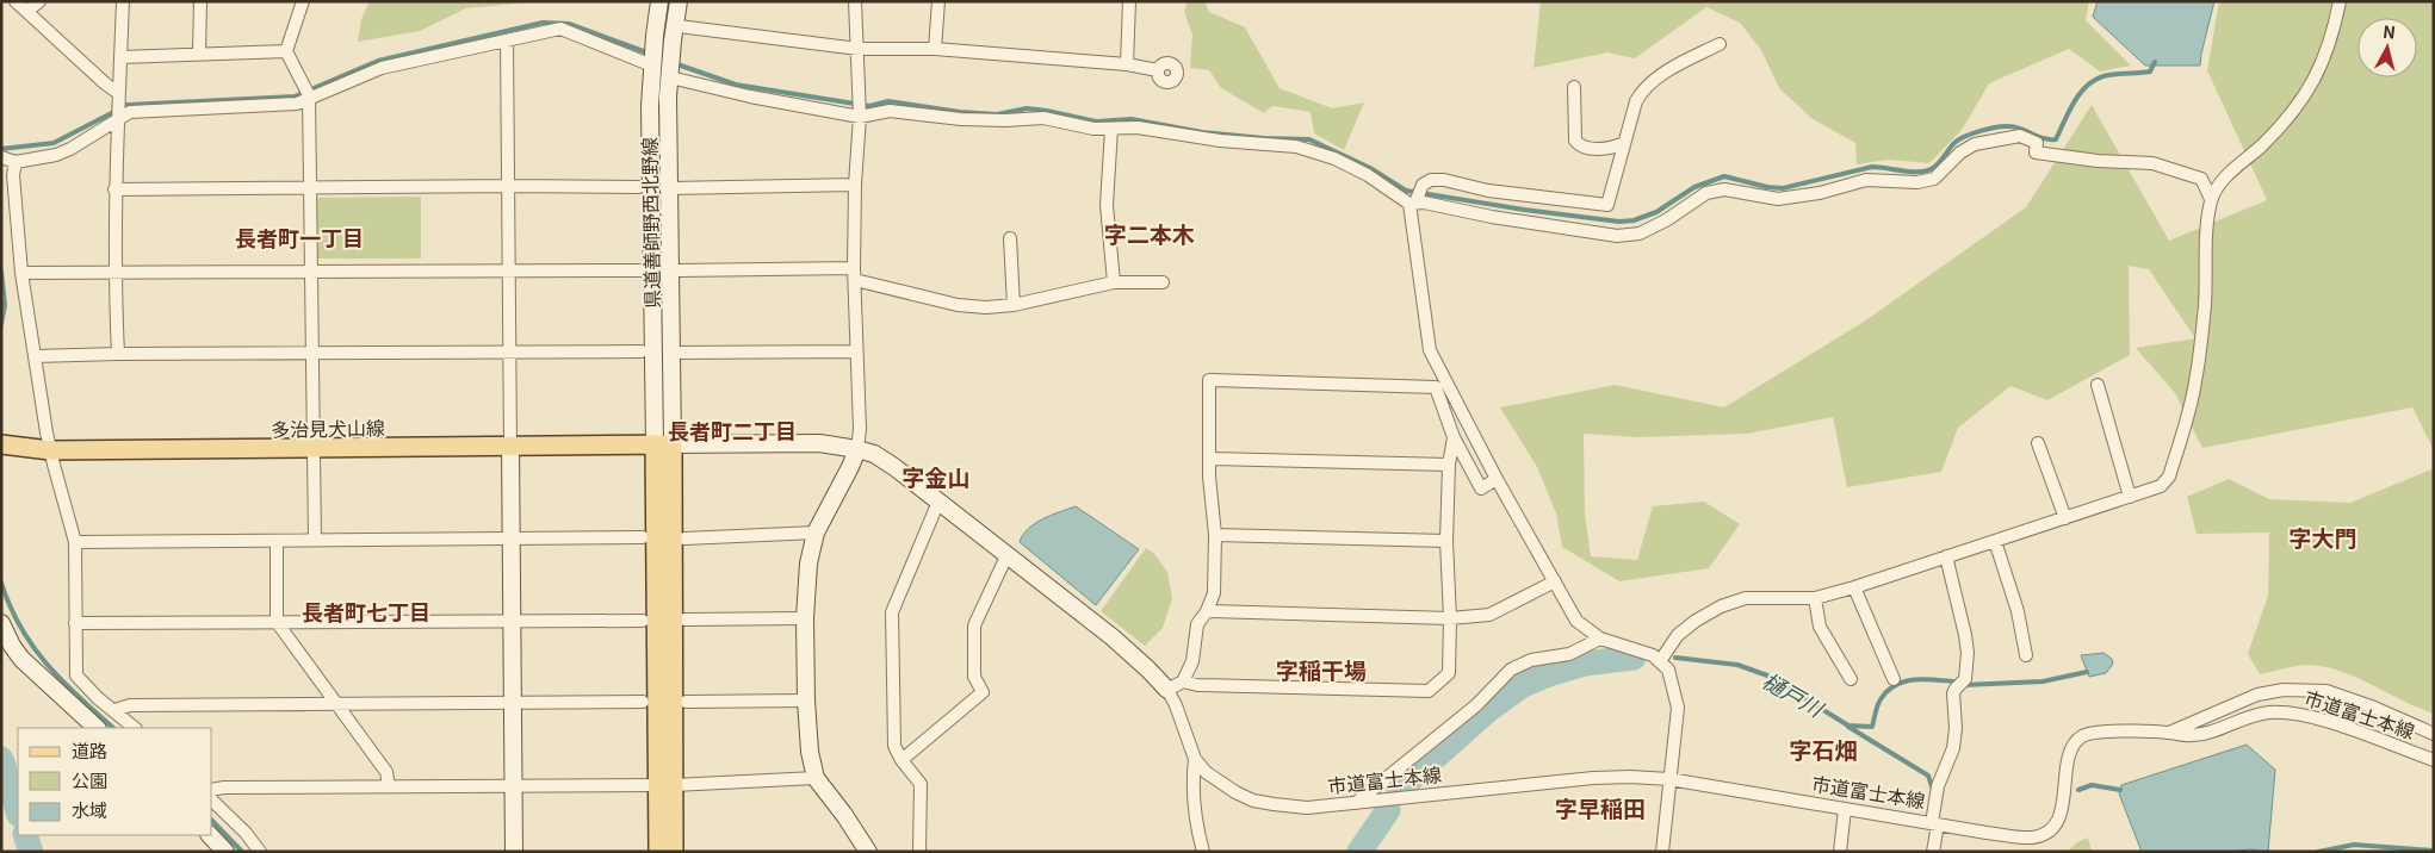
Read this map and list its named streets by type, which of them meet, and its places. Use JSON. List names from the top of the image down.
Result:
{
  "streets": {
    "main road": ["多治見犬山線"],
    "street": ["県道善師野西北野線", "市道富士本線"]
  },
  "crossings": [
    ["県道善師野西北野線", "多治見犬山線"],
    ["県道善師野西北野線", "市道富士本線"],
    ["多治見犬山線", "市道富士本線"]
  ],
  "districts": [
    "字二本木",
    "長者町一丁目",
    "長者町二丁目",
    "字金山",
    "字大門",
    "長者町七丁目",
    "字稲干場",
    "字石畑",
    "字早稲田"
  ],
  "water": ["樋戸川"],
  "legend": ["道路", "公園", "水域"],
  "north": "top"
}
